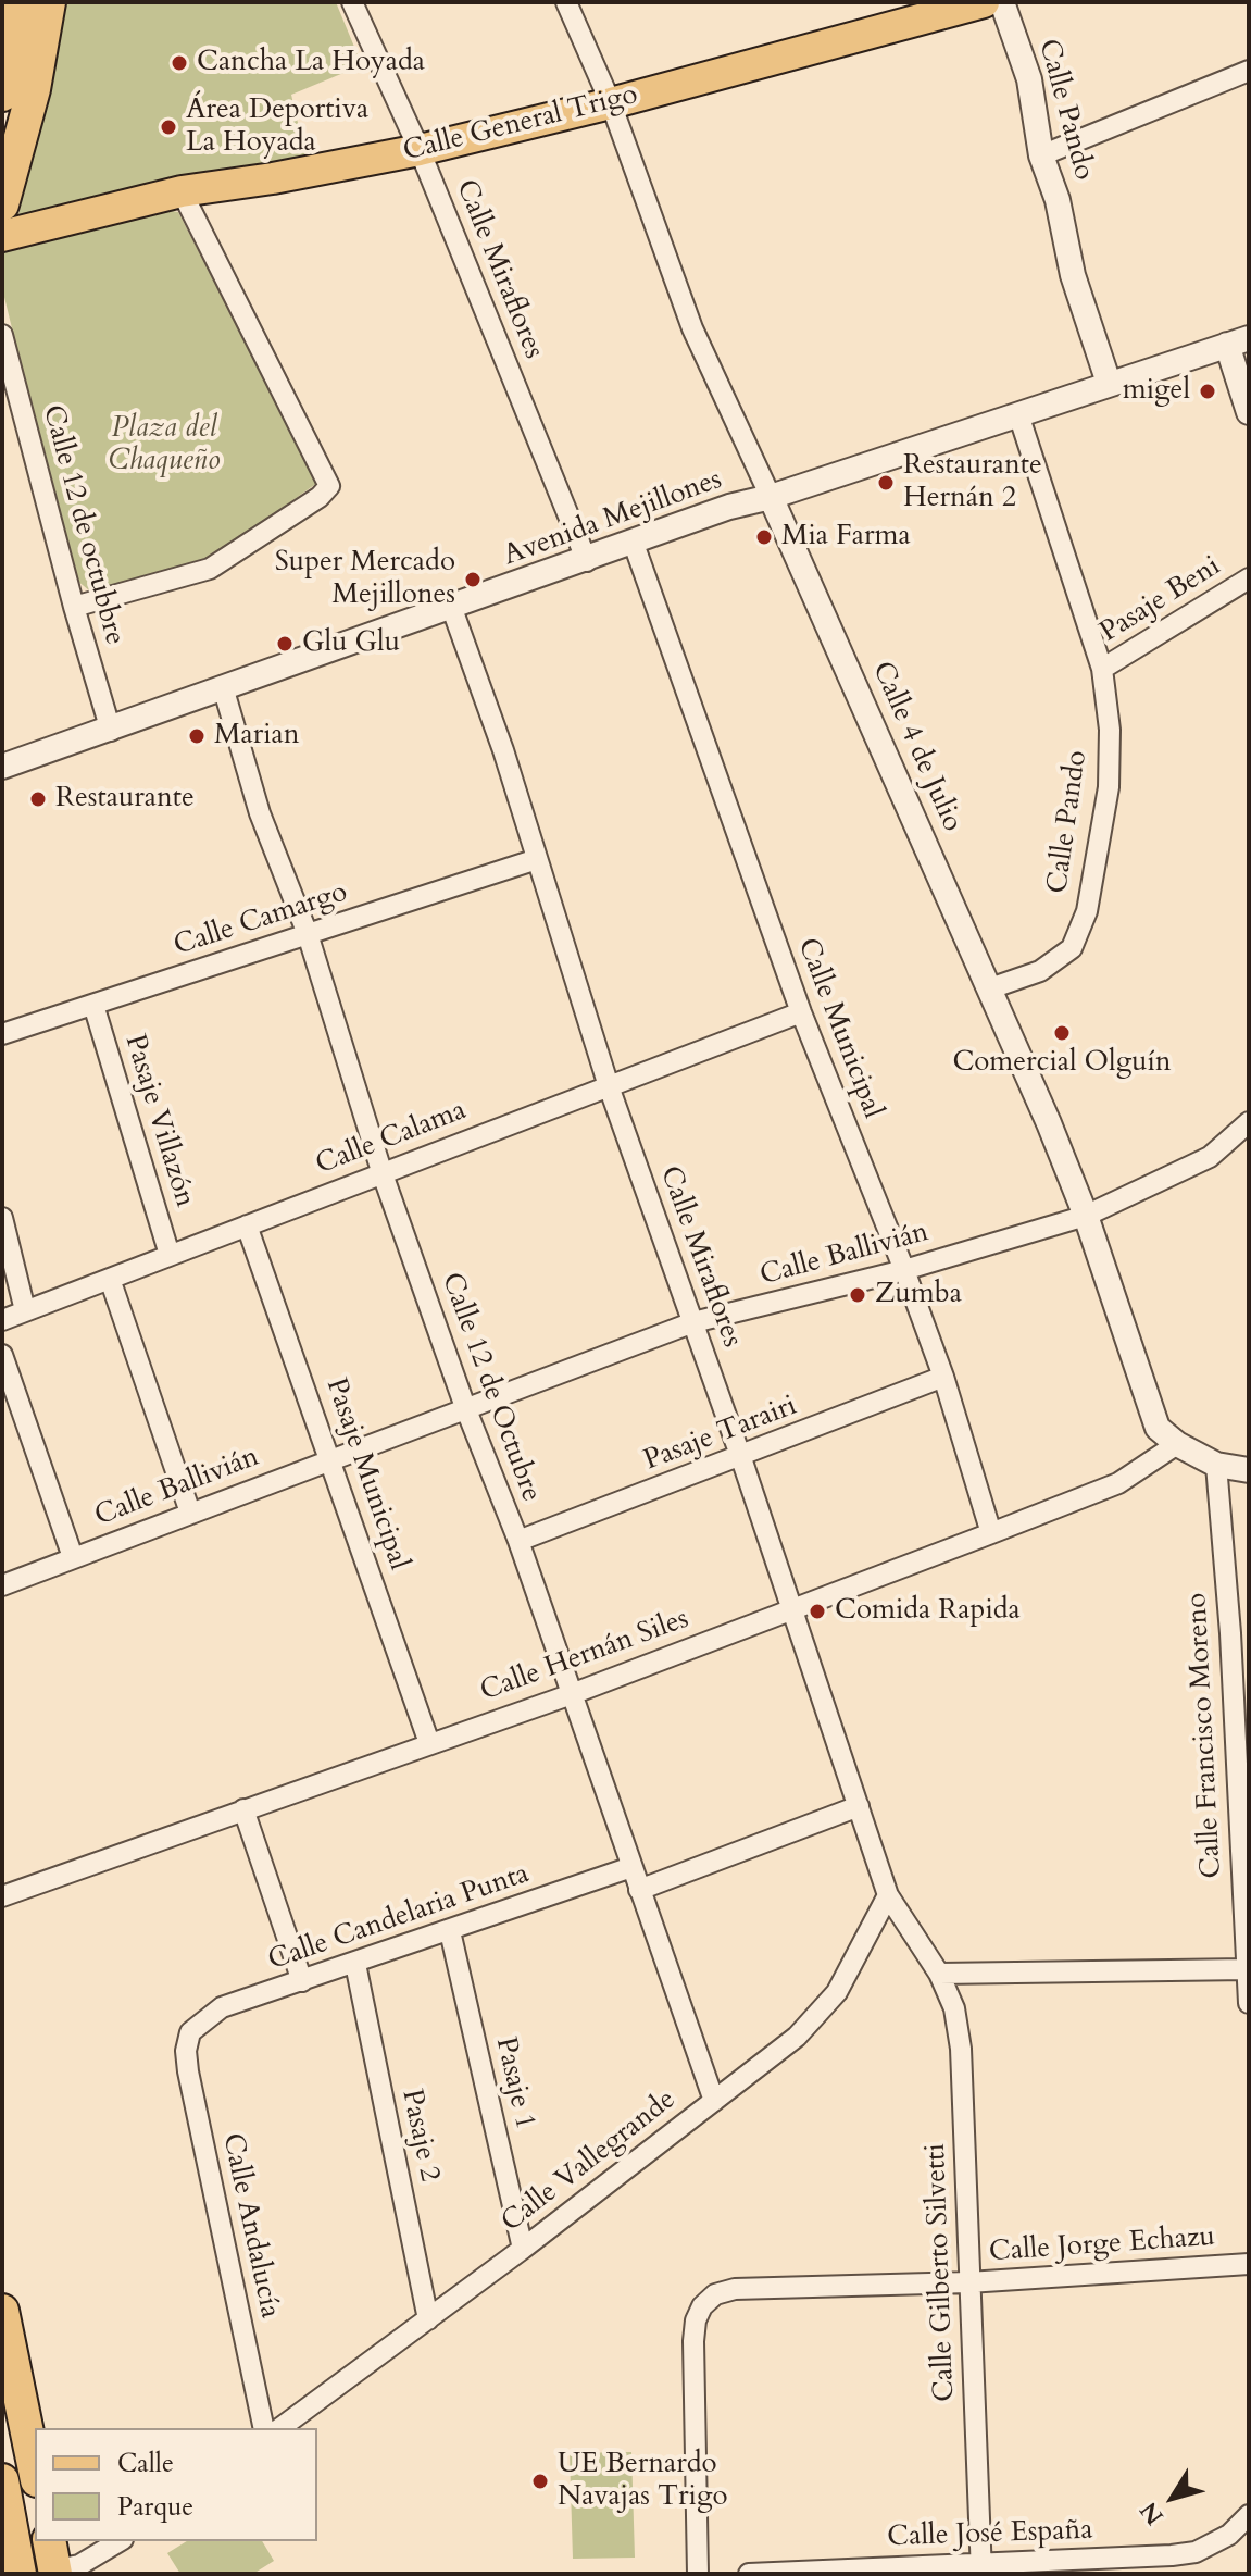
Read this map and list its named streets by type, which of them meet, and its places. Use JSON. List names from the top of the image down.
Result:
{
  "streets": {
    "main road": ["Calle General Trigo"],
    "street": [
      "Calle Pando",
      "Calle Miraflores",
      "Avenida Mejillones",
      "Calle 12 de octubbre",
      "Pasaje Beni",
      "Calle 4 de Julio",
      "Calle Camargo",
      "Calle Municipal",
      "Pasaje Villazón",
      "Calle Calama",
      "Calle Ballivián",
      "Calle 12 de Octubre",
      "Pasaje Tarairi",
      "Pasaje Municipal",
      "Calle Hernán Siles",
      "Calle Francisco Moreno",
      "Calle Candelaria Punta",
      "Pasaje 1",
      "Pasaje 2",
      "Calle Vallegrande",
      "Calle Andalucía",
      "Calle Jorge Echazu",
      "Calle Gilberto Silvetti",
      "Calle José España"
    ]
  },
  "crossings": [
    ["Calle Pando", "Avenida Mejillones"],
    ["Calle Pando", "Pasaje Beni"],
    ["Calle Pando", "Calle 4 de Julio"],
    ["Calle General Trigo", "Calle Miraflores"],
    ["Calle General Trigo", "Calle 4 de Julio"],
    ["Calle Miraflores", "Avenida Mejillones"],
    ["Calle Miraflores", "Calle Camargo"],
    ["Calle Miraflores", "Calle Calama"],
    ["Calle Miraflores", "Calle Ballivián"],
    ["Calle Miraflores", "Pasaje Tarairi"],
    ["Calle Miraflores", "Calle Hernán Siles"],
    ["Calle Miraflores", "Calle Vallegrande"],
    ["Calle Miraflores", "Calle Gilberto Silvetti"],
    ["Avenida Mejillones", "Calle 12 de octubbre"],
    ["Avenida Mejillones", "Calle 4 de Julio"],
    ["Avenida Mejillones", "Calle Municipal"],
    ["Avenida Mejillones", "Calle 12 de Octubre"],
    ["Calle 4 de Julio", "Calle Ballivián"],
    ["Calle 4 de Julio", "Calle Hernán Siles"],
    ["Calle 4 de Julio", "Calle Francisco Moreno"],
    ["Calle Camargo", "Pasaje Villazón"],
    ["Calle Camargo", "Calle 12 de Octubre"],
    ["Calle Municipal", "Calle Calama"],
    ["Calle Municipal", "Calle Ballivián"],
    ["Calle Municipal", "Pasaje Tarairi"],
    ["Calle Municipal", "Calle Hernán Siles"],
    ["Pasaje Villazón", "Calle Calama"],
    ["Calle Calama", "Calle 12 de Octubre"],
    ["Calle Calama", "Pasaje Municipal"],
    ["Calle Ballivián", "Calle 12 de Octubre"],
    ["Calle Ballivián", "Pasaje Municipal"],
    ["Calle 12 de Octubre", "Pasaje Tarairi"],
    ["Calle 12 de Octubre", "Calle Hernán Siles"],
    ["Calle 12 de Octubre", "Calle Candelaria Punta"],
    ["Calle 12 de Octubre", "Calle Vallegrande"],
    ["Pasaje Municipal", "Calle Hernán Siles"],
    ["Calle Candelaria Punta", "Pasaje 1"],
    ["Calle Candelaria Punta", "Pasaje 2"],
    ["Calle Candelaria Punta", "Calle Andalucía"],
    ["Pasaje 1", "Calle Vallegrande"],
    ["Pasaje 2", "Calle Vallegrande"],
    ["Calle Jorge Echazu", "Calle Gilberto Silvetti"],
    ["Calle Gilberto Silvetti", "Calle José España"]
  ],
  "parks": ["Plaza del Chaqueño"],
  "places": [
    "Cancha La Hoyada",
    "Área Deportiva La Hoyada",
    "migel",
    "Restaurante Hernán 2",
    "Mia Farma",
    "Super Mercado Mejillones",
    "Glu Glu",
    "Marian",
    "Restaurante",
    "Comercial Olguín",
    "Zumba",
    "Comida Rapida",
    "UE Bernardo Navajas Trigo"
  ],
  "legend": ["Calle", "Parque"],
  "north": "bottom left"
}
